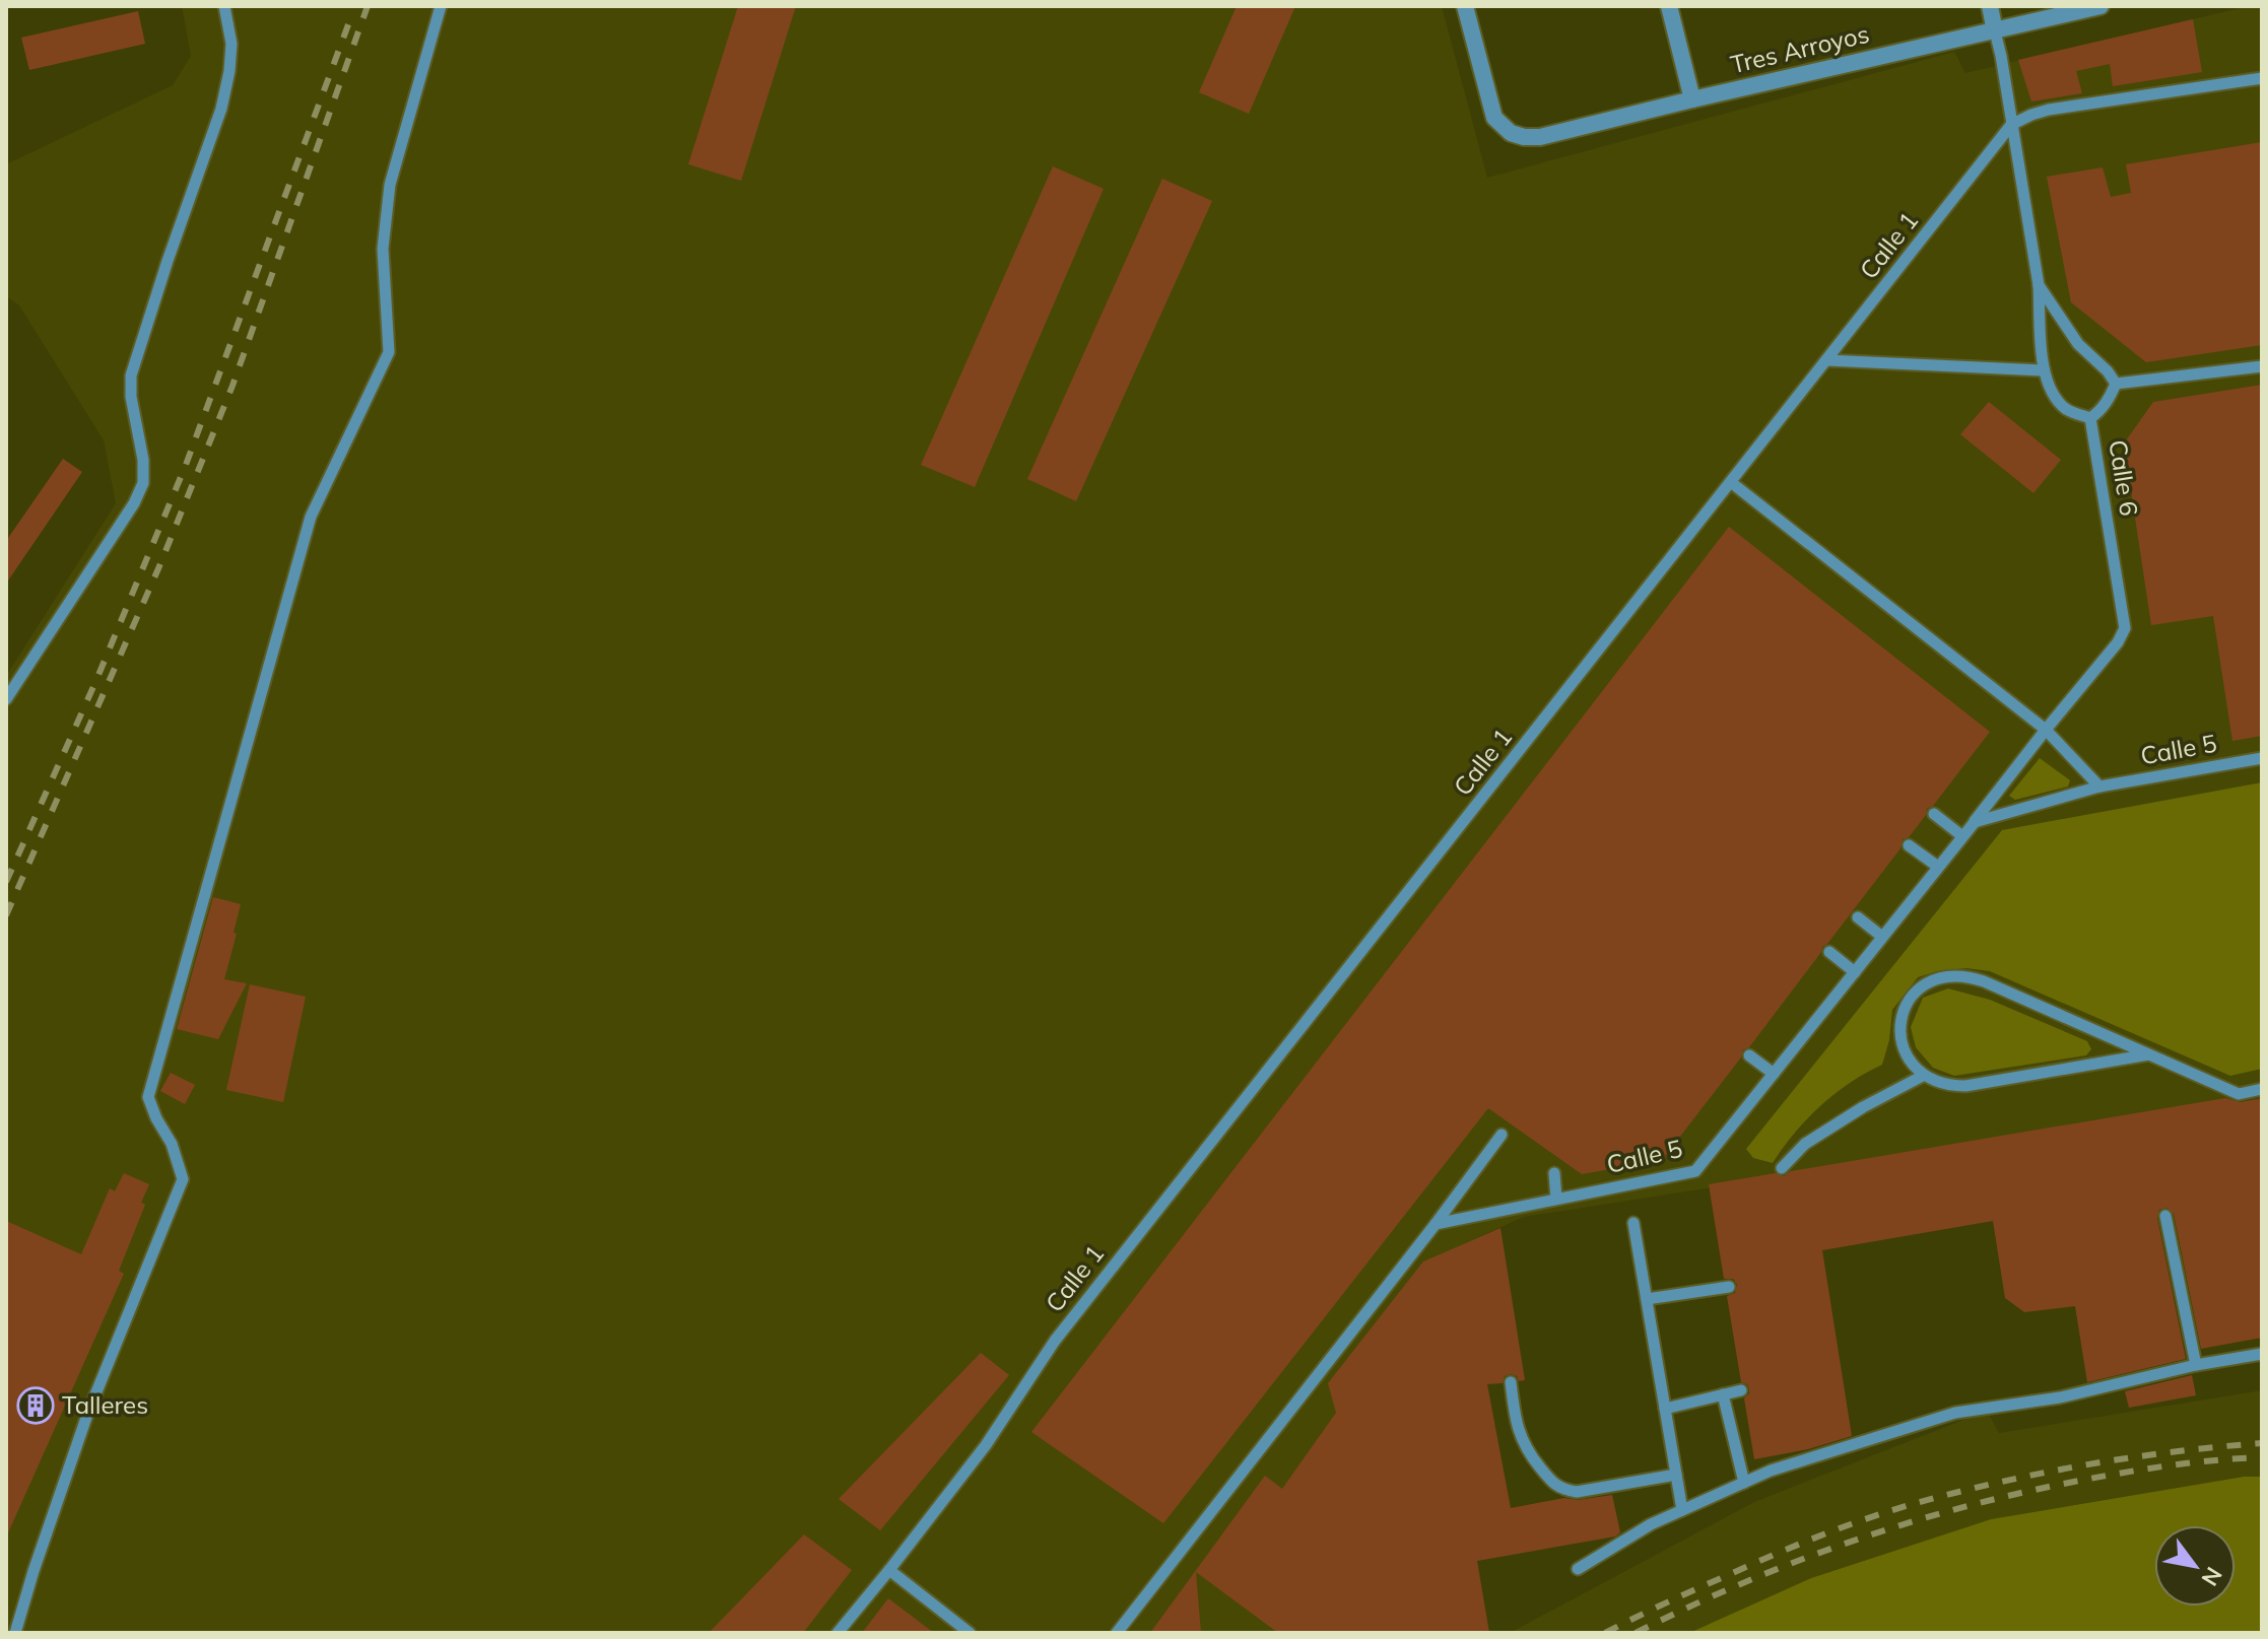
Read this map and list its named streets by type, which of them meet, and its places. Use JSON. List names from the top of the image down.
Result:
{
  "streets": {
    "street": ["Tres Arroyos"],
    "lane": ["Calle 1", "Calle 6", "Calle 5"]
  },
  "crossings": [
    ["Calle 6", "Calle 5"]
  ],
  "places": {
    "building": ["Talleres"]
  },
  "north": "bottom right"
}
